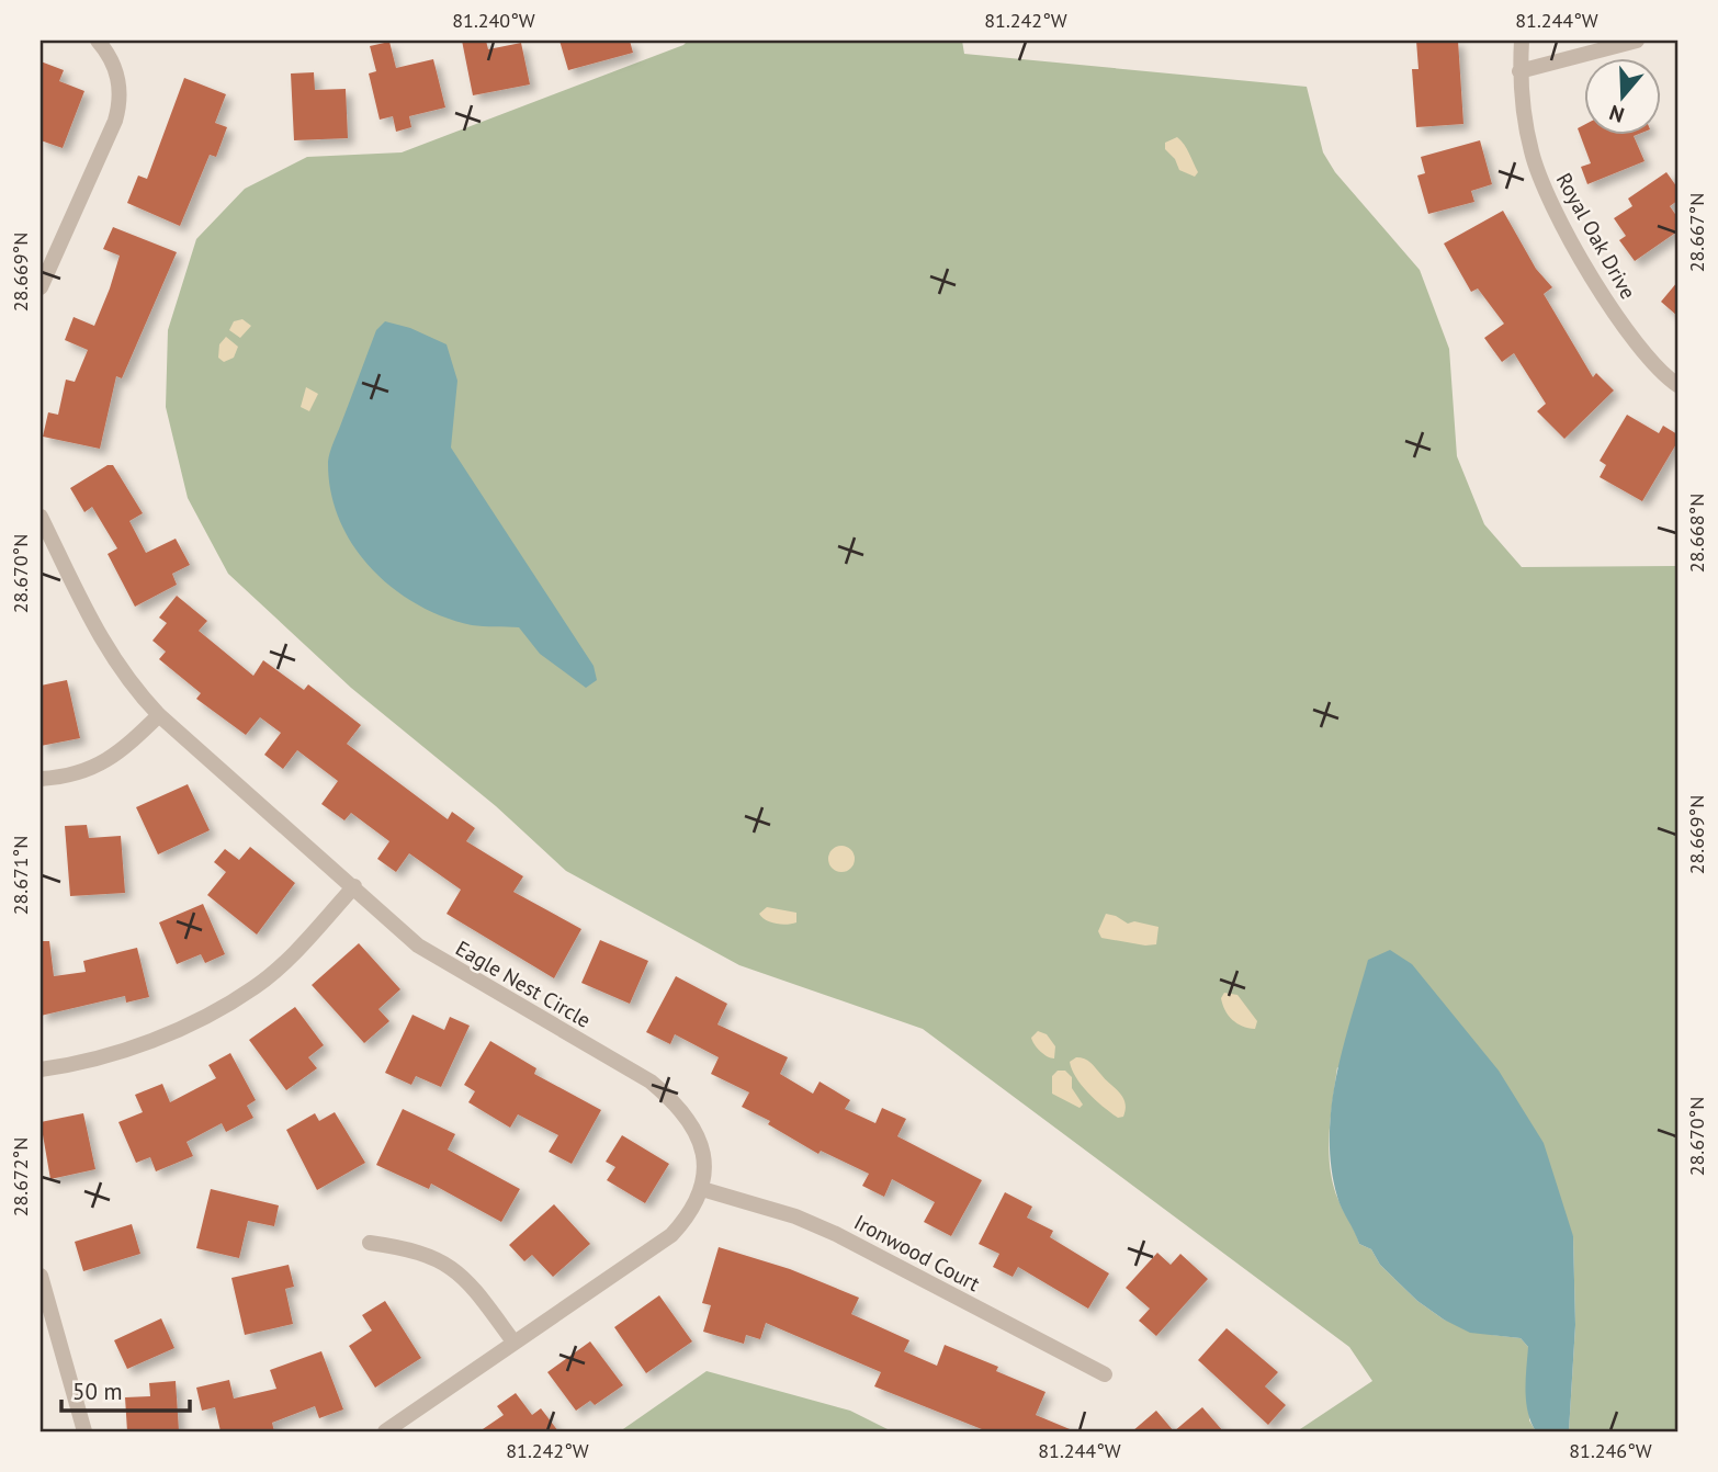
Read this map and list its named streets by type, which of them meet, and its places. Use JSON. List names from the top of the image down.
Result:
{
  "streets": {
    "street": ["Royal Oak Drive", "Eagle Nest Circle", "Ironwood Court"]
  },
  "crossings": [
    ["Eagle Nest Circle", "Ironwood Court"]
  ],
  "scale_bar": "50 m",
  "north": "bottom",
  "coordinates": [
    "81.240°W",
    "81.242°W",
    "81.244°W",
    "28.667°N",
    "28.669°N",
    "28.668°N",
    "28.670°N",
    "28.671°N",
    "28.672°N",
    "81.246°W"
  ]
}
